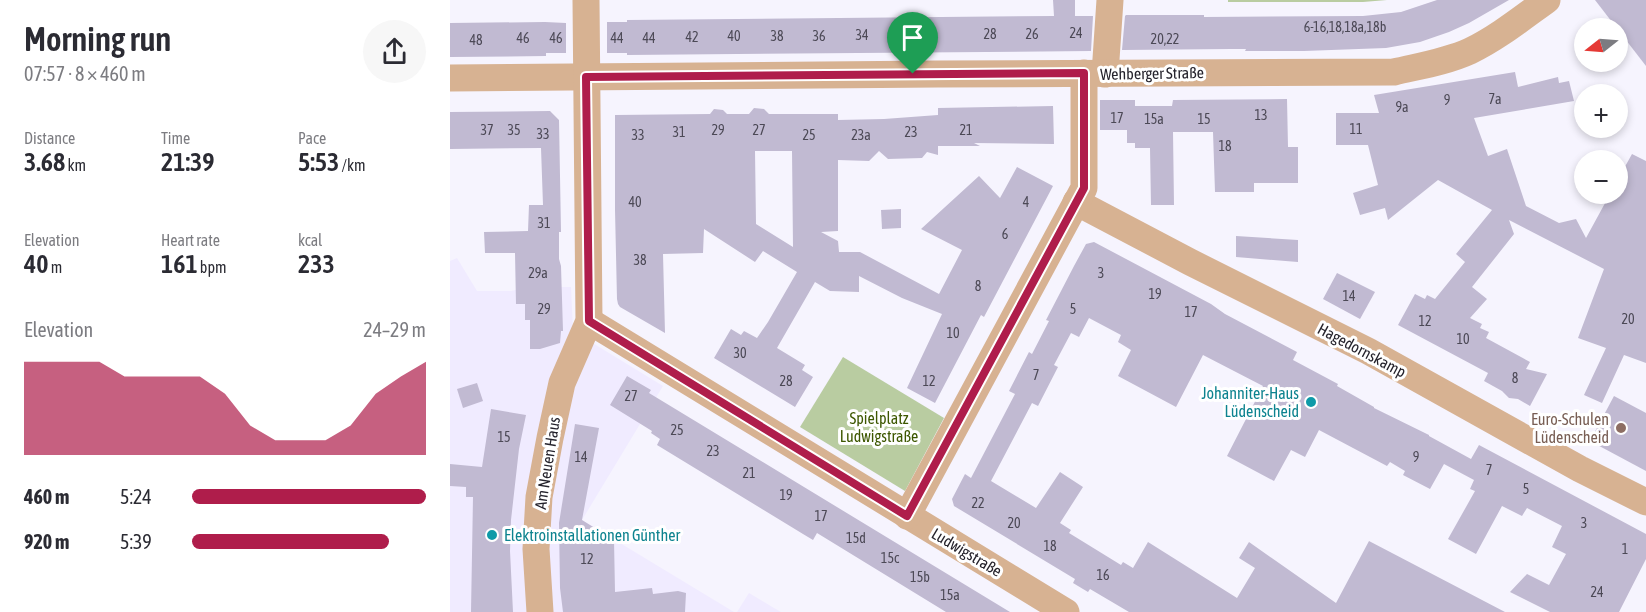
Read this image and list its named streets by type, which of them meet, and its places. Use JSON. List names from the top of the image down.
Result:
{
  "streets": {
    "street": [
      "Wehberger Straße",
      "Hagedornskamp",
      "Am Neuen Haus",
      "Ludwigstraße"
    ]
  },
  "crossings": [
    ["Am Neuen Haus", "Ludwigstraße"]
  ],
  "parks": ["Spielplatz Ludwigstraße"],
  "places": ["Johanniter-Haus Lüdenscheid", "Euro-Schulen Lüdenscheid", "Elektroinstallationen Günther"],
  "house_numbers": [
    "6-16,18,18a,18b",
    "24",
    "28",
    "26",
    "34",
    "40",
    "38",
    "36",
    "42",
    "46",
    "46",
    "44",
    "44",
    "20,22",
    "48",
    "7a",
    "9",
    "9a",
    "13",
    "17",
    "15a",
    "15",
    "11",
    "37",
    "35",
    "29",
    "27",
    "21",
    "31",
    "23",
    "33",
    "33",
    "25",
    "23a",
    "18",
    "40",
    "4",
    "31",
    "6",
    "38",
    "29a",
    "3",
    "8",
    "19",
    "14",
    "29",
    "5",
    "17",
    "20",
    "12",
    "10",
    "10",
    "30",
    "7",
    "8",
    "28",
    "12",
    "27",
    "25",
    "15",
    "23",
    "14",
    "9",
    "7",
    "21",
    "5",
    "19",
    "22",
    "17",
    "20",
    "3",
    "15d",
    "18",
    "1",
    "15c",
    "12",
    "16",
    "15b",
    "24",
    "15a"
  ],
  "north": "left",
  "page": {
    "heading": ["Morning run", "07:57 · 8 × 460 m"],
    "map_buttons": ["+", "−"],
    "stats": [
      ["Distance", "3.68 km"],
      ["Time", "21:39"],
      ["Pace", "5:53 /km"],
      ["Elevation", "40 m"],
      ["Heart rate", "161 bpm"],
      ["kcal", "233"]
    ],
    "chart": ["Elevation", "24–29 m"],
    "list": [
      {
        "name": "460 m",
        "note": "5:24"
      },
      {
        "name": "920 m",
        "note": "5:39"
      }
    ]
  }
}
